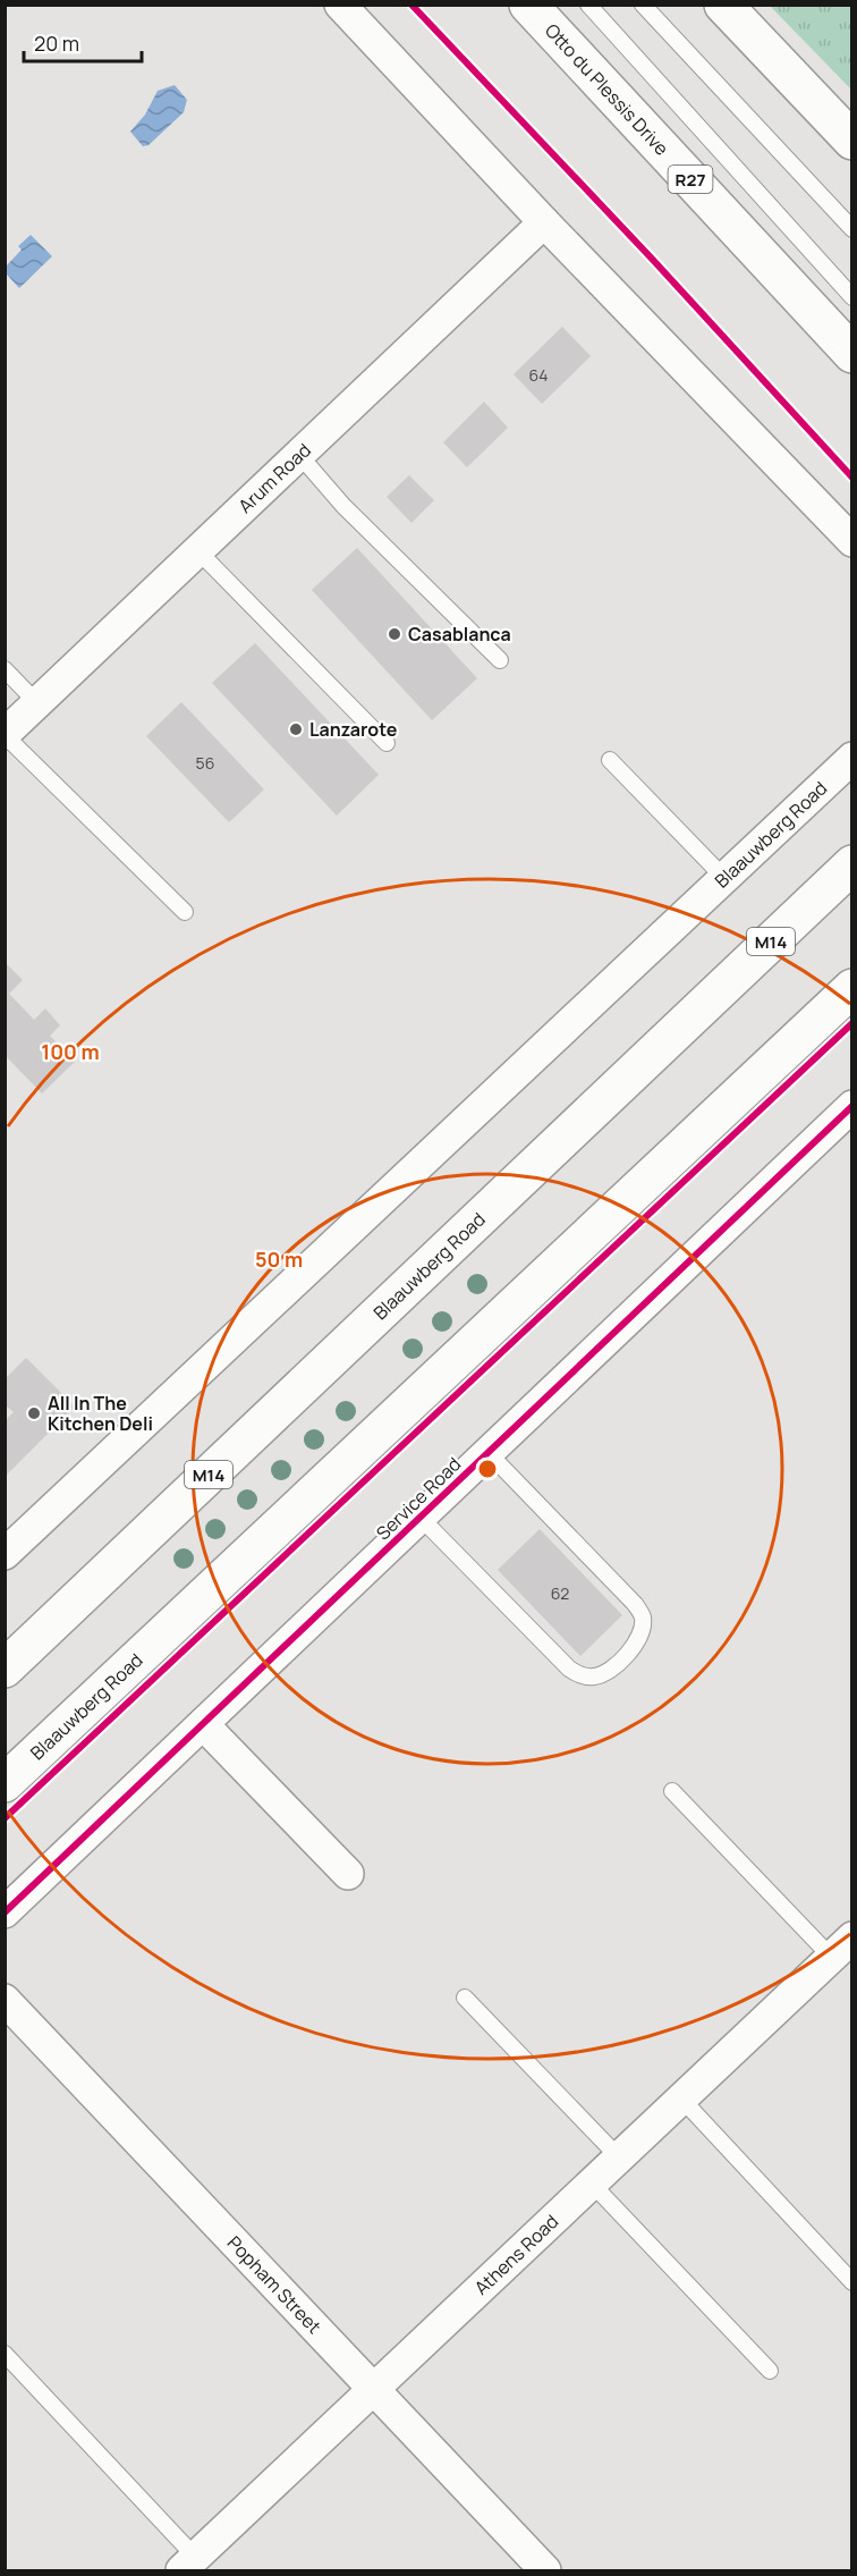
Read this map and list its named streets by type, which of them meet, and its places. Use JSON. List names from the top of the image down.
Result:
{
  "streets": {
    "main road": [
      "Otto du Plessis Drive",
      "R27",
      "Blaauwberg Road",
      "M14"
    ],
    "street": [
      "Arum Road",
      "Service Road",
      "Athens Road",
      "Popham Street"
    ]
  },
  "crossings": [
    ["Athens Road", "Popham Street"]
  ],
  "places": ["Casablanca", "Lanzarote", "All In The Kitchen Deli"],
  "house_numbers": ["64", "56", "62"],
  "scale_bar": "20 m",
  "rings": ["100 m", "50 m"]
}
